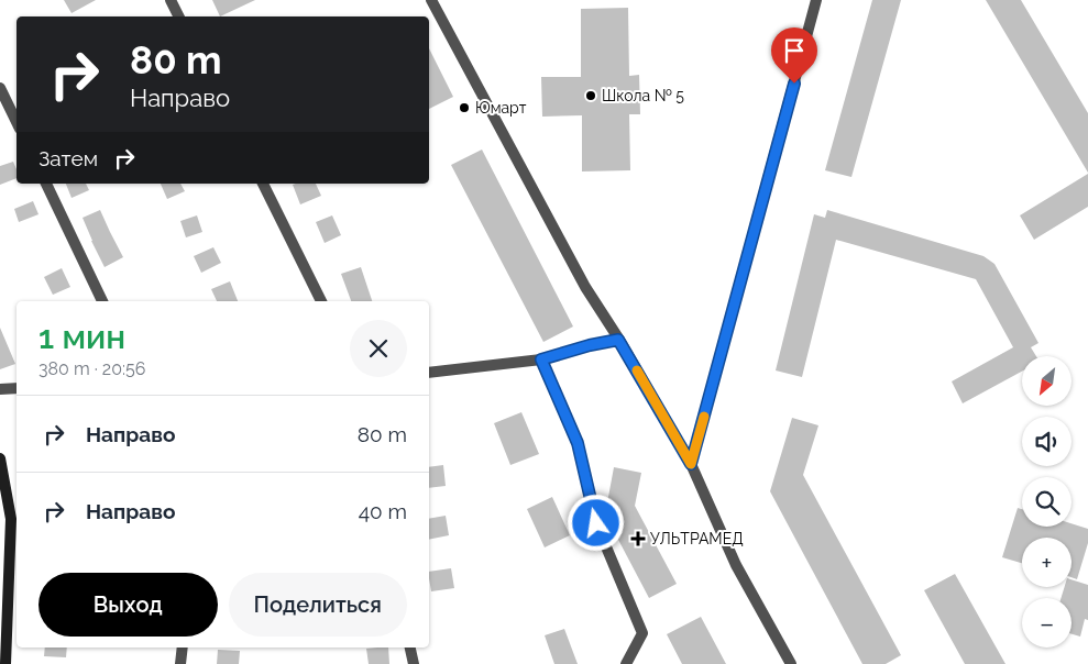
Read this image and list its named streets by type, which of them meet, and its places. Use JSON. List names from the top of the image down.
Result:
{
  "places": {
    "other": ["Школа № 5", "Юмарт"],
    "health": ["УЛЬТРАМЕД"]
  },
  "north": "bottom left",
  "page": {
    "turn": ["80 m", "Направо"],
    "then": "Затем",
    "heading": ["1 мин", "380 m · 20:56"],
    "map_buttons": ["+", "−"],
    "list": [
      {
        "name": "Направо",
        "value": "80 m"
      },
      {
        "name": "Направо",
        "value": "40 m"
      }
    ],
    "buttons": ["Выход", "Поделиться"]
  }
}
